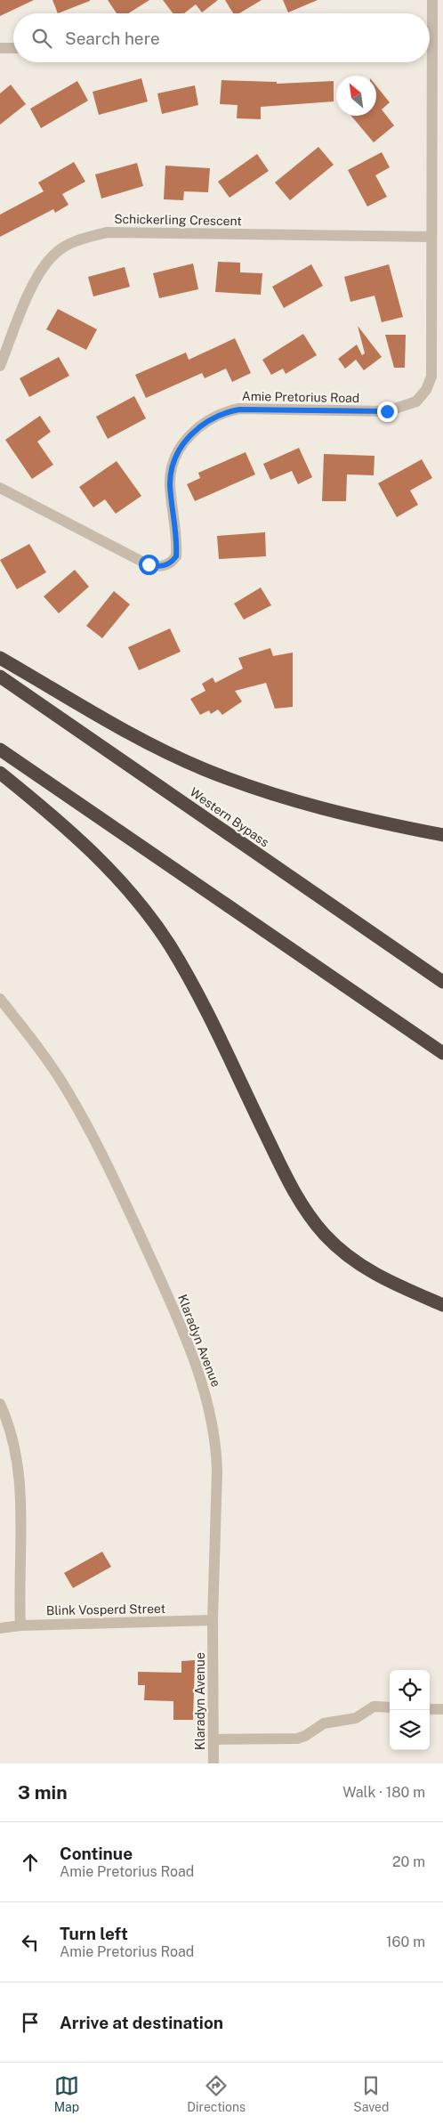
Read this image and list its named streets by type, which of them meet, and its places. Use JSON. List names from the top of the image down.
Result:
{
  "streets": {
    "highway": ["Western Bypass"],
    "street": [
      "Schickerling Crescent",
      "Amie Pretorius Road",
      "Klaradyn Avenue",
      "Blink Vosperd Street"
    ]
  },
  "crossings": [
    ["Schickerling Crescent", "Amie Pretorius Road"],
    ["Klaradyn Avenue", "Blink Vosperd Street"]
  ],
  "north": "top left",
  "page": {
    "search": "Search here",
    "heading": ["3 min", "Walk · 180 m"],
    "list": [
      ["Continue", "Amie Pretorius Road", "20 m"],
      ["Turn left", "Amie Pretorius Road", "160 m"],
      "Arrive at destination"
    ],
    "nav": ["Map", "Directions", "Saved"]
  }
}
